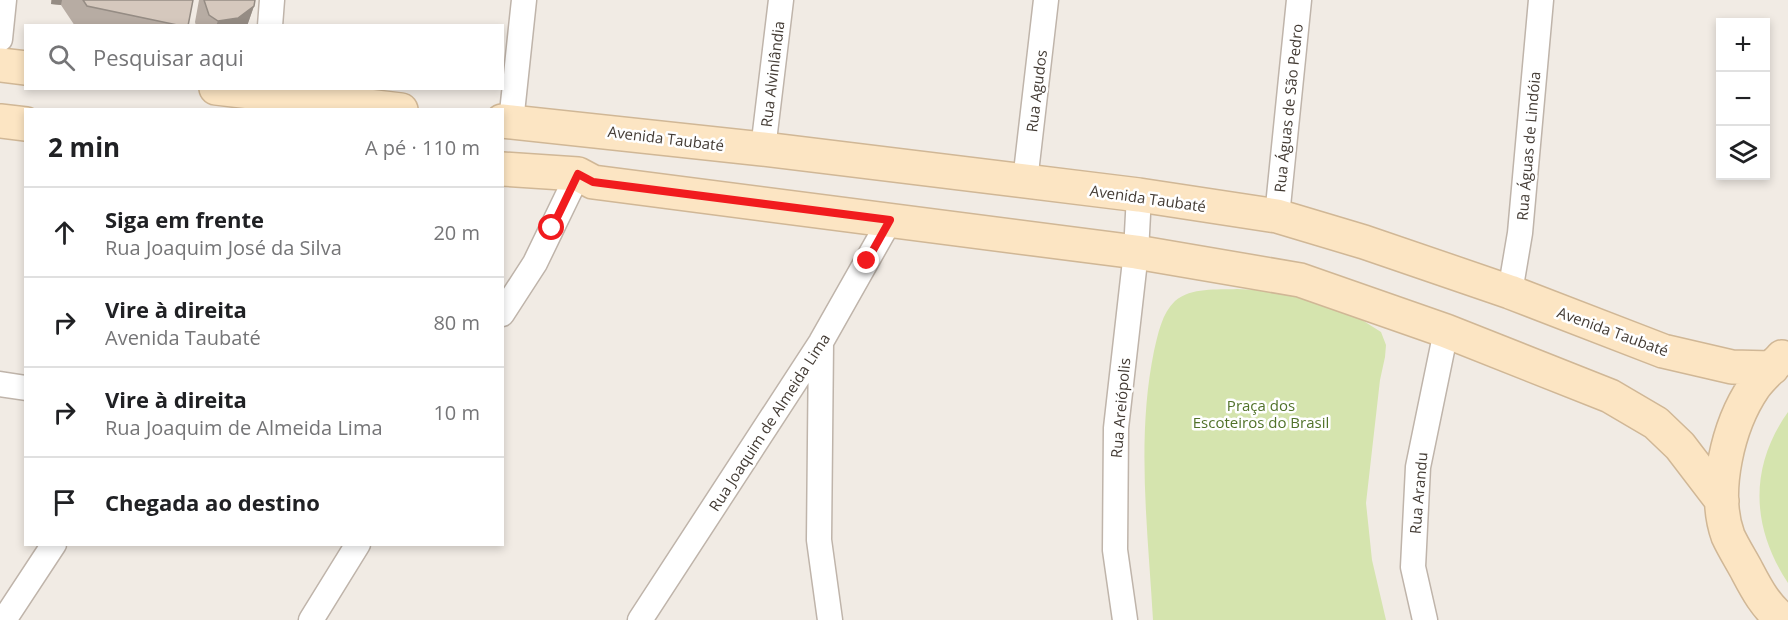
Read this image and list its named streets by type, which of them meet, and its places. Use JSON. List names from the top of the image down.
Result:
{
  "streets": {
    "street": [
      "Rua Alvinlândia",
      "Rua Agudos",
      "Rua Águas de São Pedro",
      "Avenida Taubaté",
      "Rua Águas de Lindóia",
      "Rua Areiópolis",
      "Rua Joaquim de Almeida Lima",
      "Rua Arandu"
    ]
  },
  "crossings": [
    ["Rua Alvinlândia", "Avenida Taubaté"],
    ["Rua Agudos", "Avenida Taubaté"],
    ["Rua Águas de São Pedro", "Avenida Taubaté"],
    ["Avenida Taubaté", "Rua Águas de Lindóia"],
    ["Avenida Taubaté", "Rua Areiópolis"]
  ],
  "parks": ["Praça dos Escoteiros do Brasil"],
  "page": {
    "map_buttons": ["+", "−"],
    "search": "Pesquisar aqui",
    "heading": ["2 min", "A pé · 110 m"],
    "list": [
      ["Siga em frente", "Rua Joaquim José da Silva", "20 m"],
      ["Vire à direita", "Avenida Taubaté", "80 m"],
      ["Vire à direita", "Rua Joaquim de Almeida Lima", "10 m"],
      "Chegada ao destino"
    ]
  }
}
